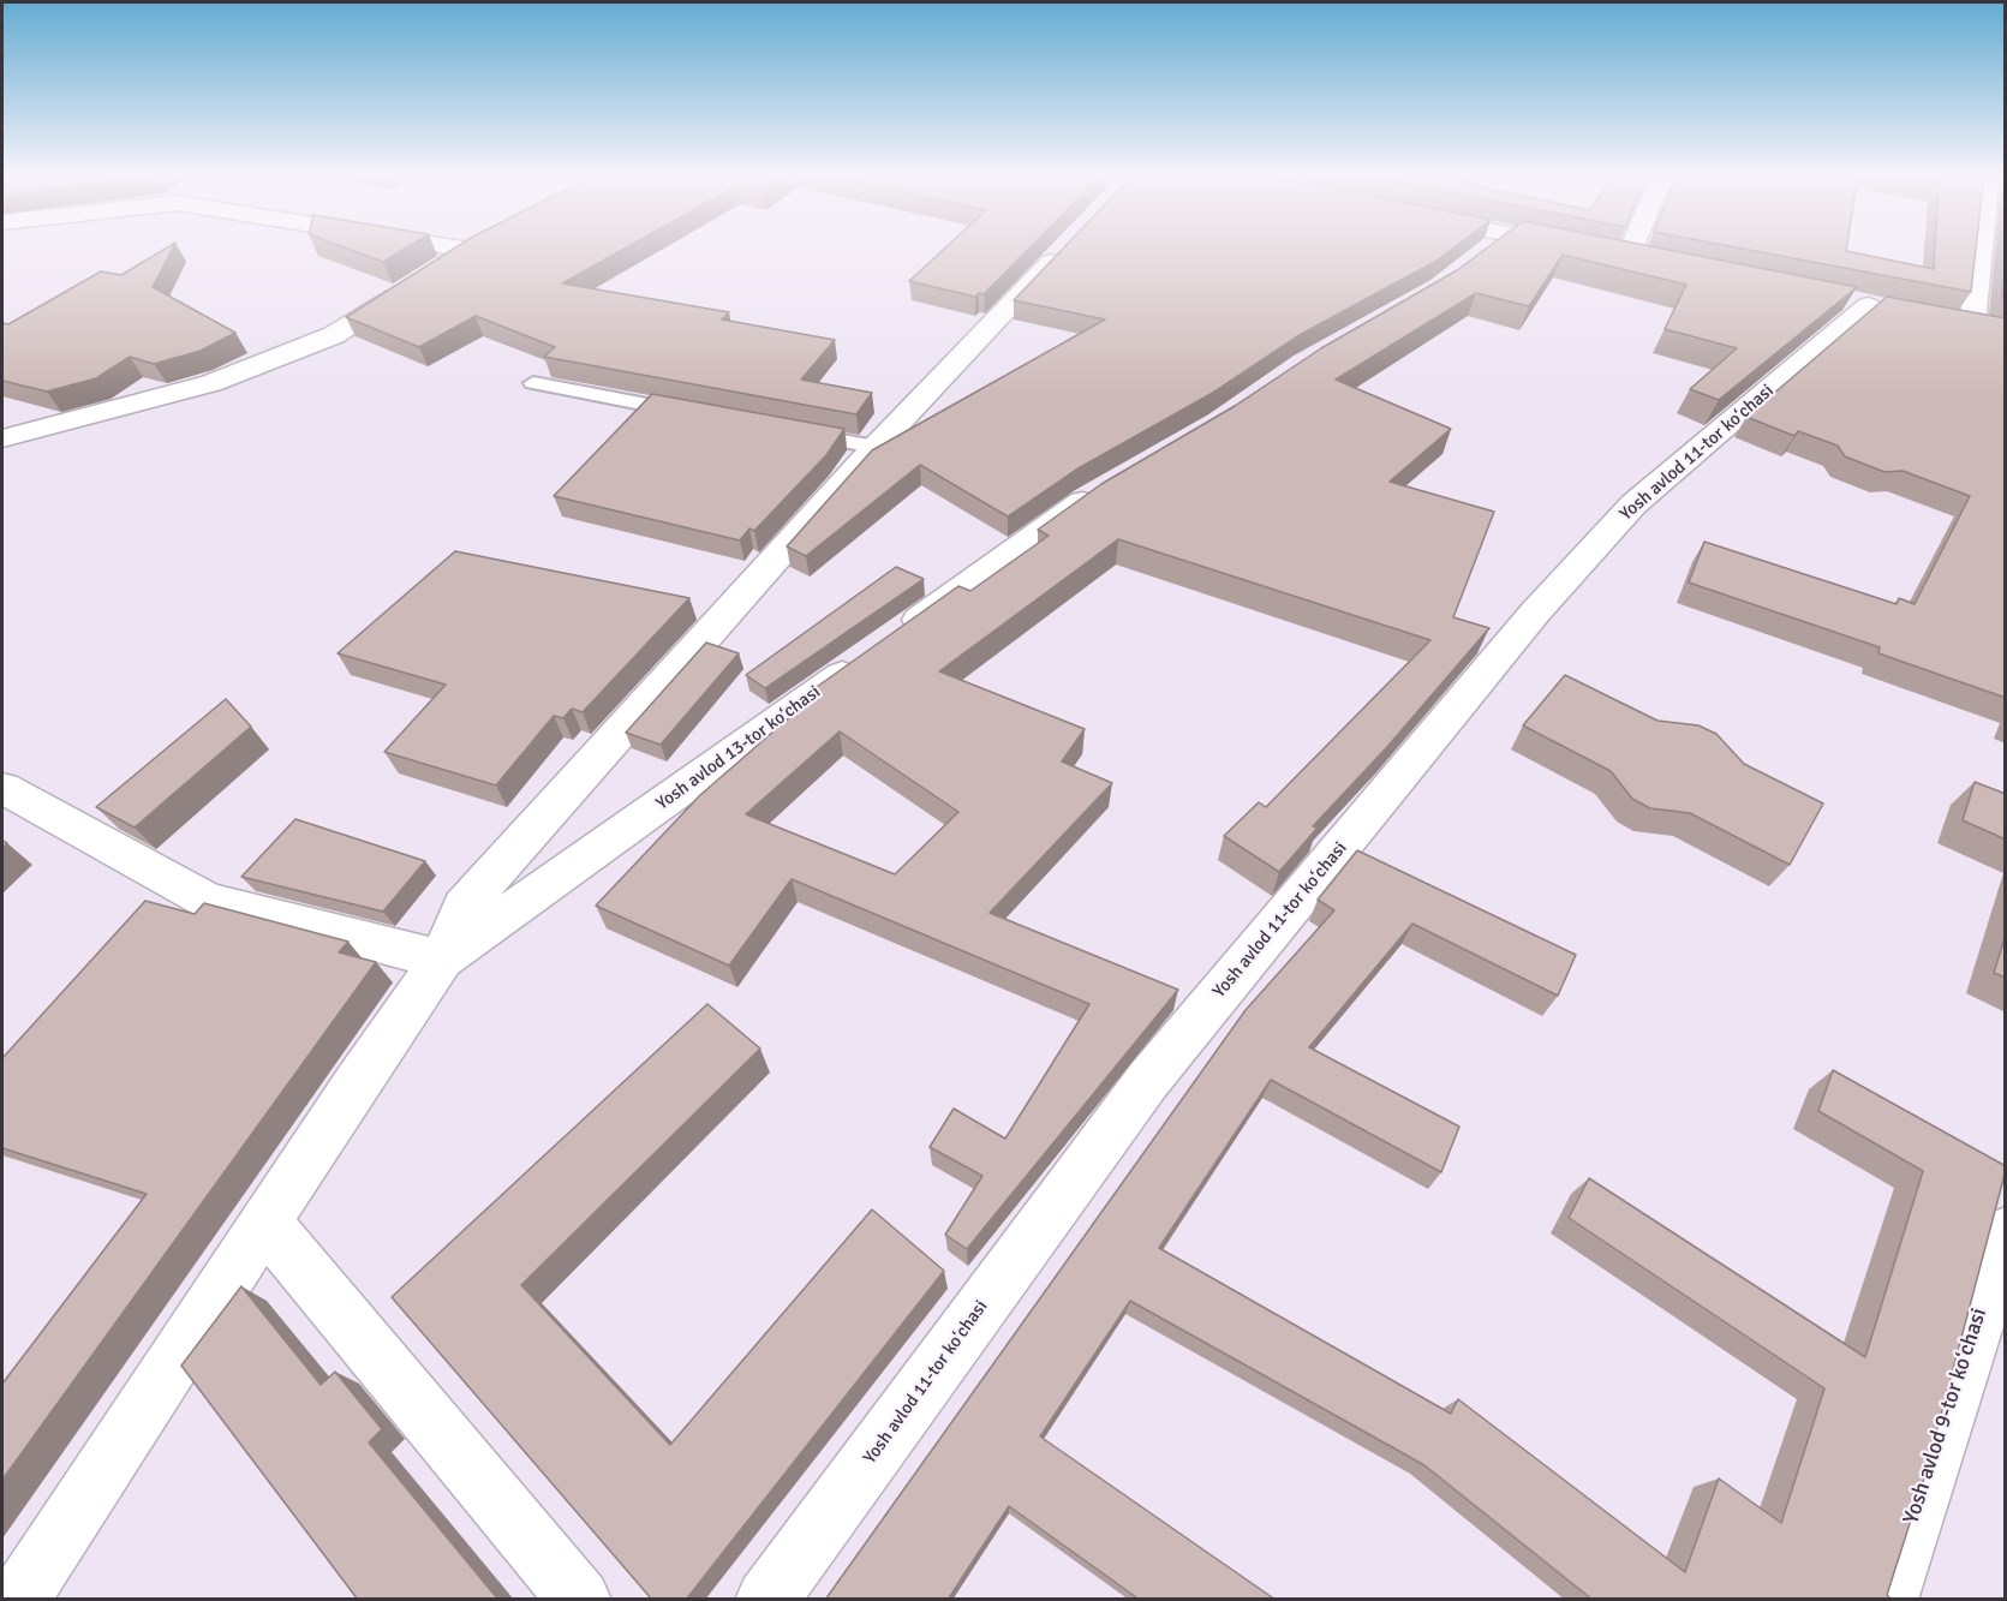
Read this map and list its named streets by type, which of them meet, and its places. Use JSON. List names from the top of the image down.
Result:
{
  "streets": {
    "street": ["Yosh avlod 11-tor koʻchasi", "Yosh avlod 13-tor koʻchasi", "Yosh avlod 9-tor koʻchasi"]
  }
}
